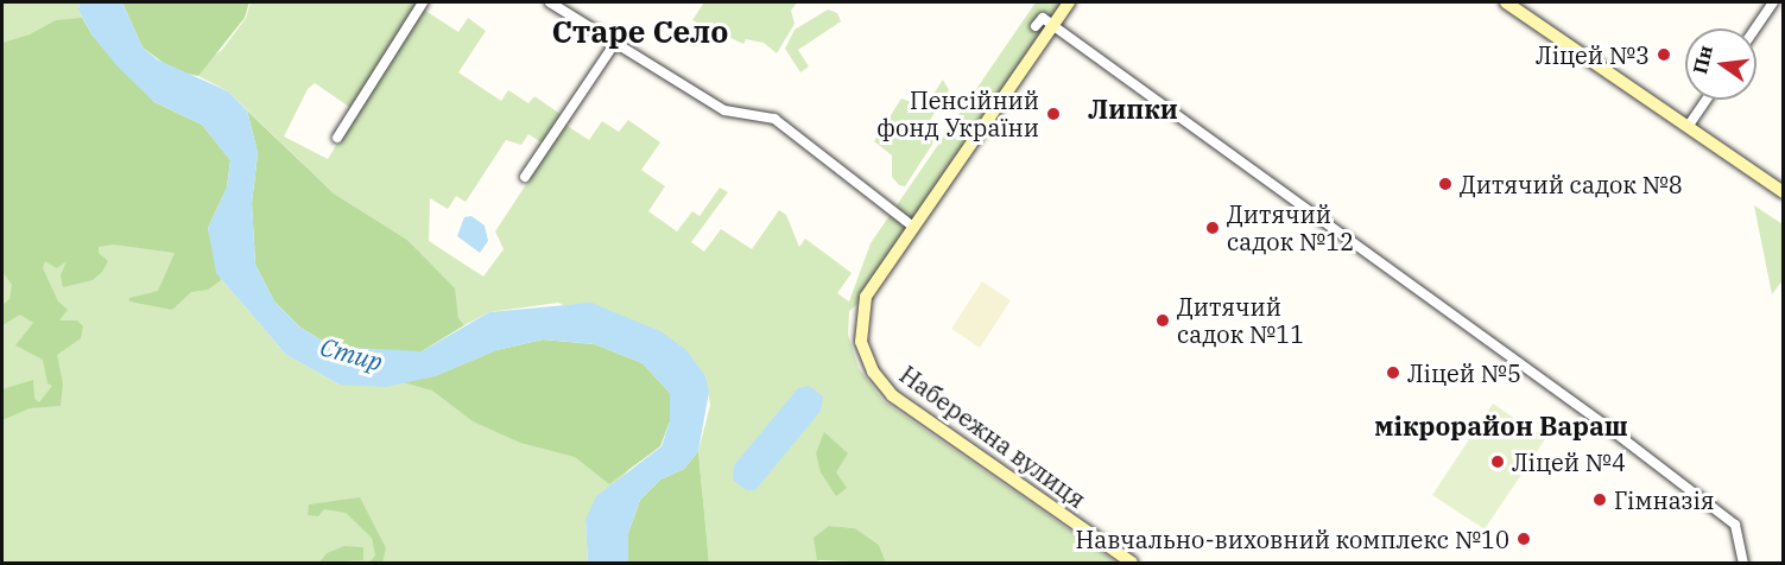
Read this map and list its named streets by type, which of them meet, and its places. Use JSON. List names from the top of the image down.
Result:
{
  "streets": {
    "street": ["Набережна вулиця"]
  },
  "districts": ["Старе Село", "Липки", "мікрорайон Вараш"],
  "water": ["Стир"],
  "places": [
    "Ліцей №3",
    "Пенсійний фонд України",
    "Дитячий садок №8",
    "Дитячий садок №12",
    "Дитячий садок №11",
    "Ліцей №5",
    "Ліцей №4",
    "Гімназія",
    "Навчально-виховний комплекс №10"
  ],
  "north": "left"
}
